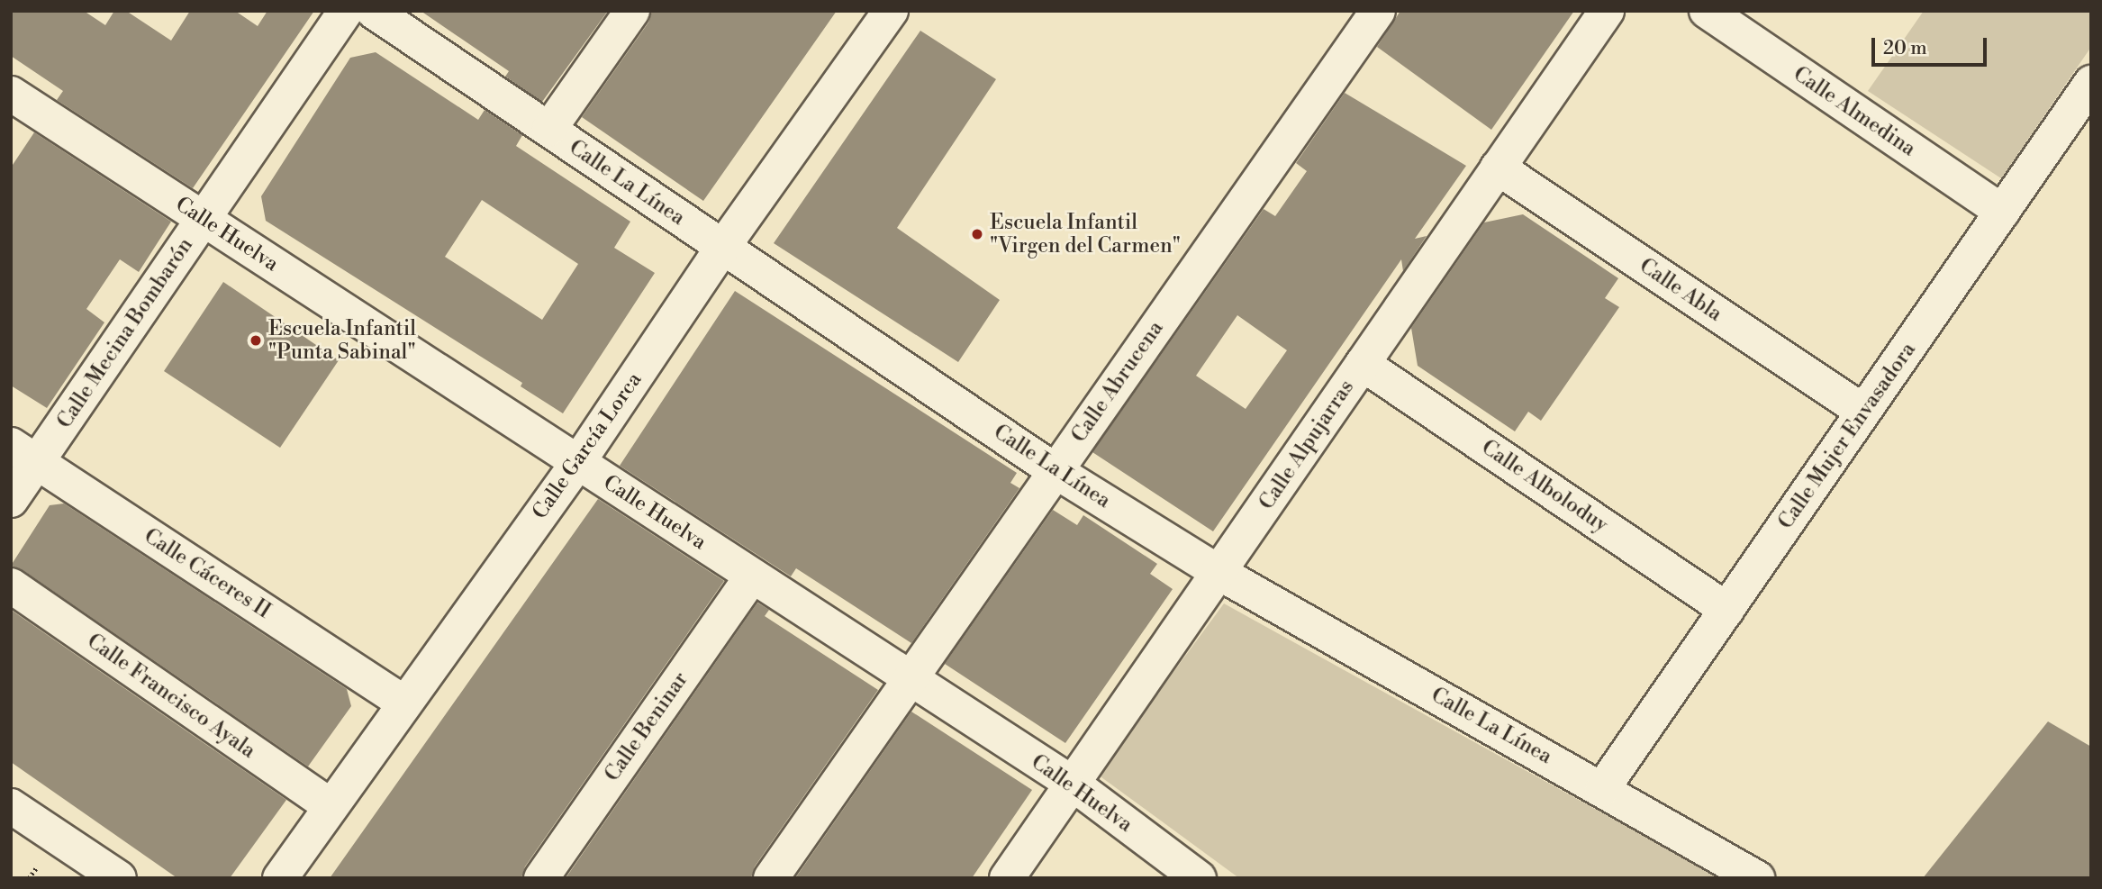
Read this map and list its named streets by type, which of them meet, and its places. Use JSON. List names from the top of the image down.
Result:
{
  "streets": {
    "street": [
      "Calle Almedina",
      "Calle La Línea",
      "Calle Huelva",
      "Calle Abla",
      "Calle Mecina Bombarón",
      "Calle Abrucena",
      "Calle Mujer Envasadora",
      "Calle Alpujarras",
      "Calle García Lorca",
      "Calle Alboloduy",
      "Calle Cáceres II",
      "Calle Francisco Ayala",
      "Calle Beninar"
    ]
  },
  "crossings": [
    ["Calle Almedina", "Calle Mujer Envasadora"],
    ["Calle La Línea", "Calle Abrucena"],
    ["Calle La Línea", "Calle Mujer Envasadora"],
    ["Calle La Línea", "Calle Alpujarras"],
    ["Calle La Línea", "Calle García Lorca"],
    ["Calle Huelva", "Calle Mecina Bombarón"],
    ["Calle Huelva", "Calle Abrucena"],
    ["Calle Huelva", "Calle Alpujarras"],
    ["Calle Huelva", "Calle García Lorca"],
    ["Calle Huelva", "Calle Beninar"],
    ["Calle Abla", "Calle Mujer Envasadora"],
    ["Calle Abla", "Calle Alpujarras"],
    ["Calle Mecina Bombarón", "Calle Cáceres II"],
    ["Calle Mujer Envasadora", "Calle Alboloduy"],
    ["Calle Alpujarras", "Calle Alboloduy"],
    ["Calle García Lorca", "Calle Cáceres II"],
    ["Calle García Lorca", "Calle Francisco Ayala"]
  ],
  "places": ["Escuela Infantil \"Virgen del Carmen\"", "Escuela Infantil \"Punta Sabinal\""],
  "scale_bar": "20 m"
}
